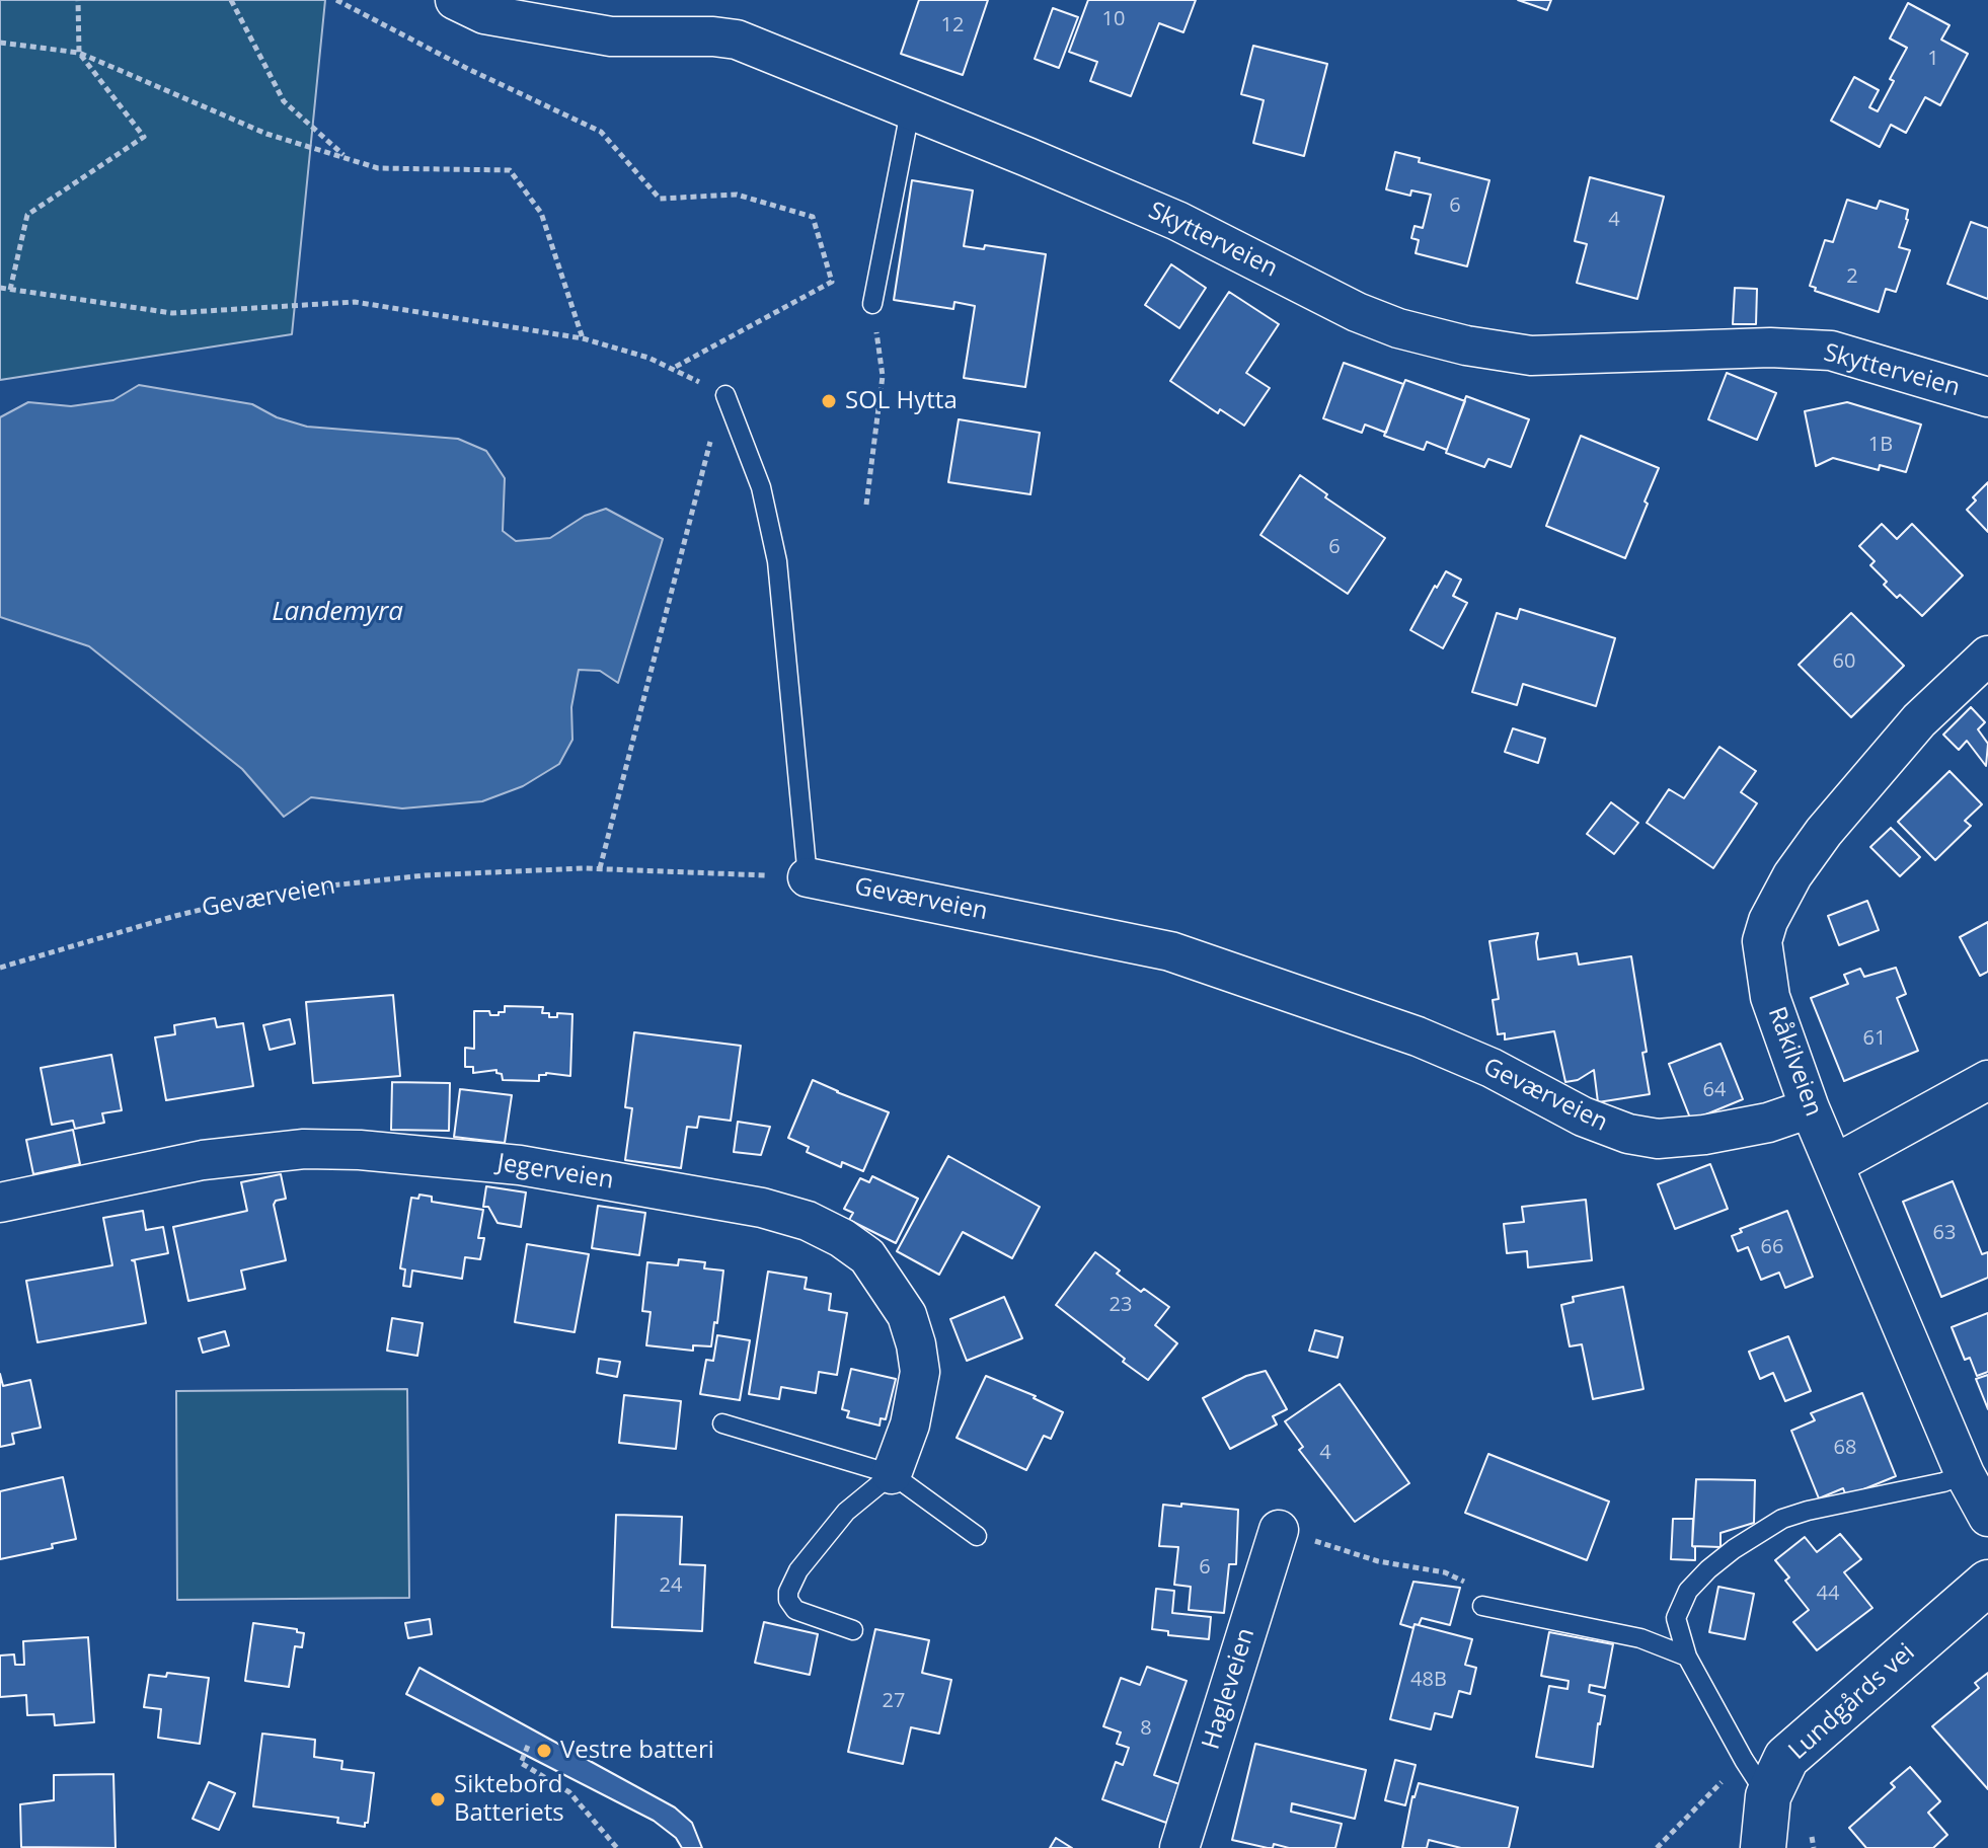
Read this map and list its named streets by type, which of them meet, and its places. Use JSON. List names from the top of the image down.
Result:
{
  "streets": {
    "street": [
      "Skytterveien",
      "Geværveien",
      "Råkilveien",
      "Jegerveien",
      "Hagleveien",
      "Lundgårds vei"
    ]
  },
  "crossings": [
    ["Geværveien", "Råkilveien"]
  ],
  "water": ["Landemyra"],
  "places": ["SOL Hytta", "Vestre batteri", "Siktebord Batteriets"],
  "house_numbers": [
    "10",
    "12",
    "1",
    "6",
    "4",
    "2",
    "1B",
    "6",
    "60",
    "61",
    "64",
    "63",
    "66",
    "23",
    "68",
    "4",
    "6",
    "24",
    "44",
    "48B",
    "27",
    "8"
  ]
}
